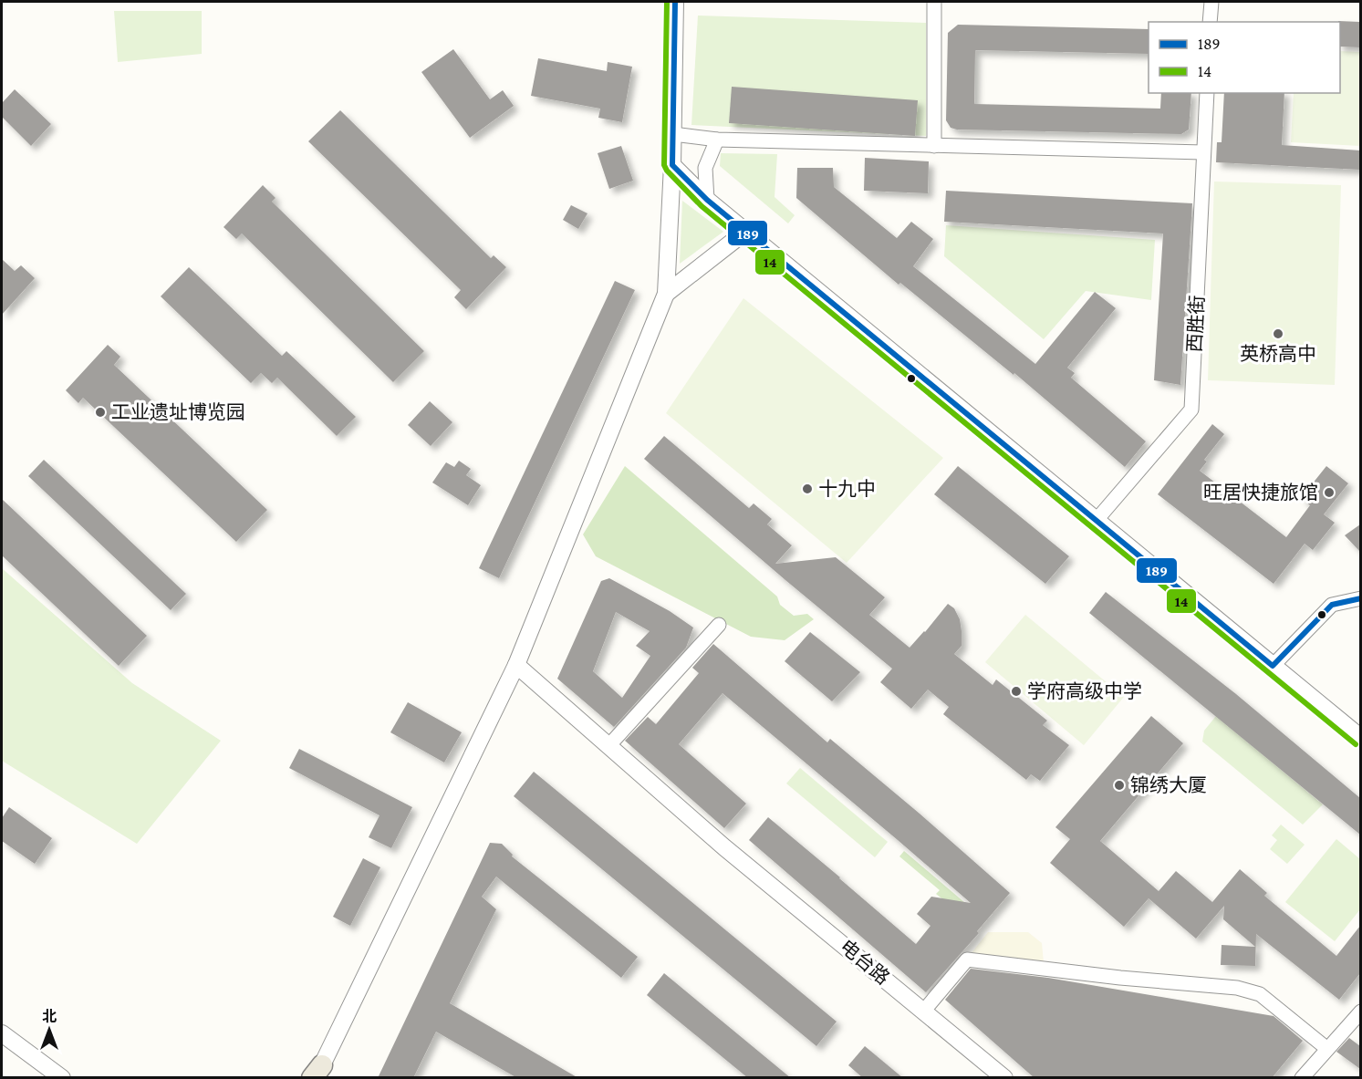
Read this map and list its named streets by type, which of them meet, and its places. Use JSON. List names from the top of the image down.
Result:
{
  "streets": {
    "street": ["西胜街", "电台路"]
  },
  "places": [
    "英桥高中",
    "工业遗址博览园",
    "十九中",
    "旺居快捷旅馆",
    "学府高级中学",
    "锦绣大厦"
  ],
  "lines": ["transit line 189", "transit line 14"],
  "legend": ["189", "14"],
  "north": "top"
}
